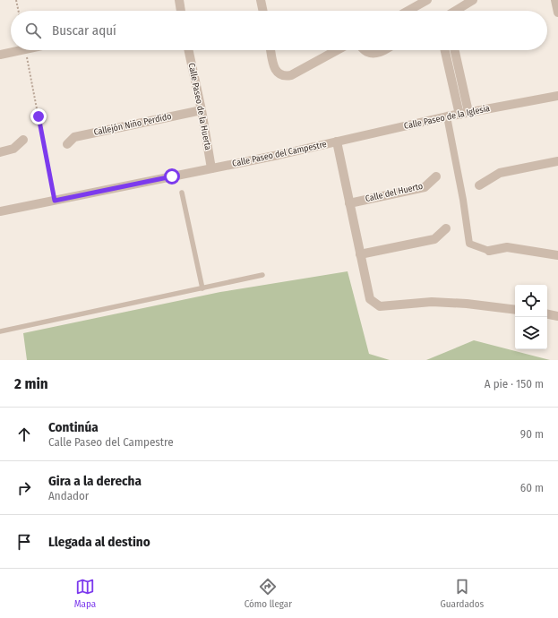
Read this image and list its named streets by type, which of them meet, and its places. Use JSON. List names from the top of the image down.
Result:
{
  "streets": {
    "street": [
      "Calle Paseo de la Huerta",
      "Calle Paseo de la Iglesia",
      "Callejón Niño Perdido",
      "Calle Paseo del Campestre",
      "Calle del Huerto"
    ]
  },
  "crossings": [
    ["Calle Paseo de la Huerta", "Callejón Niño Perdido"],
    ["Calle Paseo de la Huerta", "Calle Paseo del Campestre"],
    ["Calle Paseo de la Iglesia", "Calle Paseo del Campestre"],
    ["Calle Paseo del Campestre", "Calle del Huerto"]
  ],
  "page": {
    "search": "Buscar aquí",
    "heading": ["2 min", "A pie · 150 m"],
    "list": [
      ["Continúa", "Calle Paseo del Campestre", "90 m"],
      ["Gira a la derecha", "Andador", "60 m"],
      "Llegada al destino"
    ],
    "nav": ["Mapa", "Cómo llegar", "Guardados"]
  }
}
